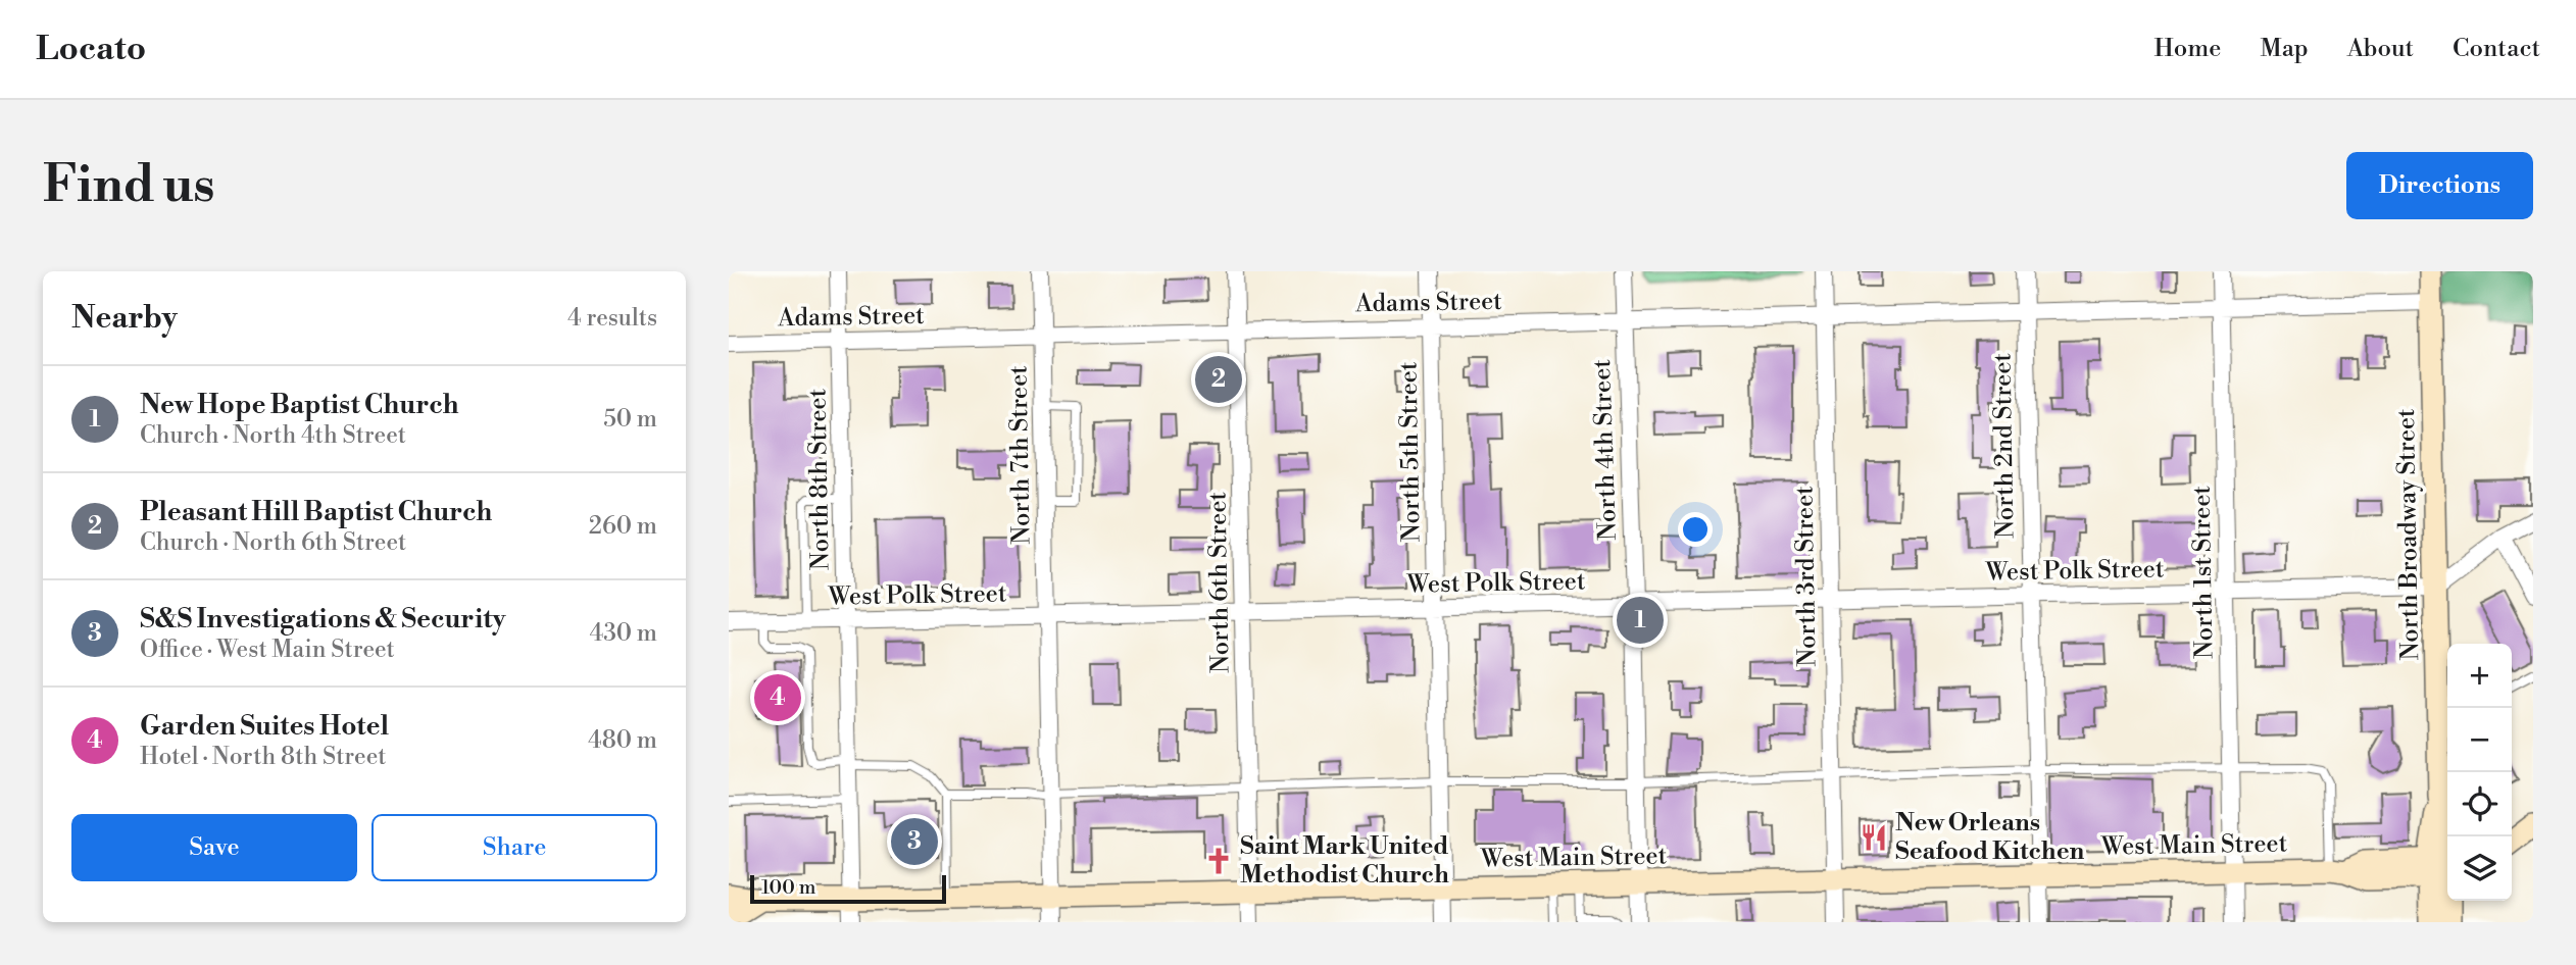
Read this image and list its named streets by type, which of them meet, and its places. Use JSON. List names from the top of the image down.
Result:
{
  "streets": {
    "main road": ["North Broadway Street", "West Main Street"],
    "street": [
      "Adams Street",
      "North 2nd Street",
      "North 4th Street",
      "North 5th Street",
      "North 7th Street",
      "North 8th Street",
      "West Polk Street",
      "North 1st Street",
      "North 3rd Street",
      "North 6th Street"
    ]
  },
  "crossings": [
    ["Adams Street", "North 2nd Street"],
    ["Adams Street", "North 4th Street"],
    ["Adams Street", "North 5th Street"],
    ["Adams Street", "North 7th Street"],
    ["Adams Street", "North 8th Street"],
    ["Adams Street", "North Broadway Street"],
    ["Adams Street", "North 1st Street"],
    ["Adams Street", "North 3rd Street"],
    ["Adams Street", "North 6th Street"],
    ["North 2nd Street", "West Polk Street"],
    ["North 2nd Street", "West Main Street"],
    ["North 4th Street", "West Polk Street"],
    ["North 4th Street", "West Main Street"],
    ["North 5th Street", "West Polk Street"],
    ["North 5th Street", "West Main Street"],
    ["North 7th Street", "West Polk Street"],
    ["North 7th Street", "West Main Street"],
    ["North 8th Street", "West Polk Street"],
    ["North 8th Street", "West Main Street"],
    ["North Broadway Street", "West Polk Street"],
    ["North Broadway Street", "West Main Street"],
    ["West Polk Street", "North 1st Street"],
    ["West Polk Street", "North 3rd Street"],
    ["West Polk Street", "North 6th Street"],
    ["North 1st Street", "West Main Street"],
    ["North 3rd Street", "West Main Street"],
    ["North 6th Street", "West Main Street"]
  ],
  "places": {
    "restaurant": ["New Orleans Seafood Kitchen"],
    "church": ["Saint Mark United Methodist Church"]
  },
  "scale_bar": "100 m",
  "page": {
    "header": "Locato",
    "nav": [
      "Home",
      "Map",
      "About",
      "Contact"
    ],
    "buttons": [
      "Directions",
      ["Save", "Share"]
    ],
    "title": "Find us",
    "heading": ["Nearby", "4 results"],
    "pins": [
      "2",
      "1",
      "4",
      "3"
    ],
    "list": [
      {
        "mark": "1",
        "name": "New Hope Baptist Church",
        "note": "Church · North 4th Street",
        "value": "50 m"
      },
      {
        "mark": "2",
        "name": "Pleasant Hill Baptist Church",
        "note": "Church · North 6th Street",
        "value": "260 m"
      },
      {
        "mark": "3",
        "name": "S&S Investigations & Security",
        "note": "Office · West Main Street",
        "value": "430 m"
      },
      {
        "mark": "4",
        "name": "Garden Suites Hotel",
        "note": "Hotel · North 8th Street",
        "value": "480 m"
      }
    ],
    "map_buttons": ["+", "−"],
    "scale": "100 m"
  }
}
